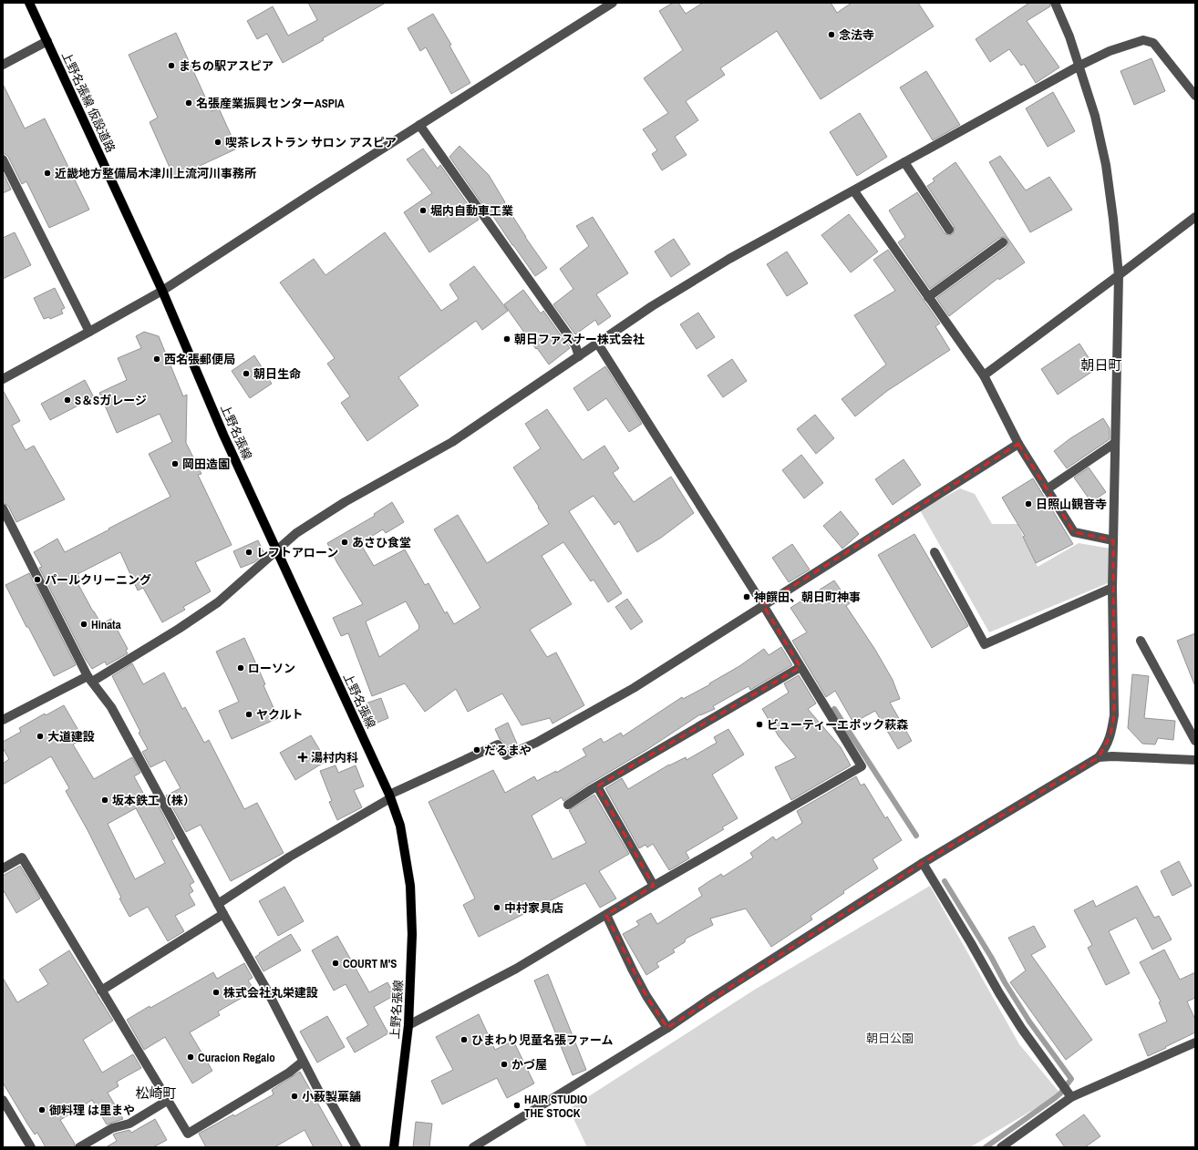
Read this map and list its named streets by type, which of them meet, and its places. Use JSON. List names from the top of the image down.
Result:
{
  "streets": {
    "main road": ["上野名張線 仮設道路", "上野名張線"]
  },
  "crossings": [
    ["上野名張線 仮設道路", "上野名張線"]
  ],
  "districts": ["朝日町", "松崎町"],
  "parks": ["朝日公園"],
  "places": {
    "other": [
      "念法寺",
      "まちの駅アスピア",
      "名張産業振興センターASPIA",
      "喫茶レストラン サロン アスピア",
      "近畿地方整備局木津川上流河川事務所",
      "堀内自動車工業",
      "朝日ファスナー株式会社",
      "西名張郵便局",
      "朝日生命",
      "S＆Sガレージ",
      "岡田造園",
      "日照山観音寺",
      "あさひ食堂",
      "レフトアローン",
      "パールクリーニング",
      "神饌田、朝日町神事",
      "Hinata",
      "ローソン",
      "ヤクルト",
      "ビューティーエポック萩森",
      "大道建設",
      "だるまや",
      "坂本鉄工（株）",
      "中村家具店",
      "COURT M'S",
      "株式会社丸栄建設",
      "ひまわり児童名張ファーム",
      "Curacion Regalo",
      "かづ屋",
      "小薮製菓舗",
      "HAIR STUDIO THE STOCK",
      "御料理 は里まや"
    ],
    "health": ["湯村内科"]
  }
}
